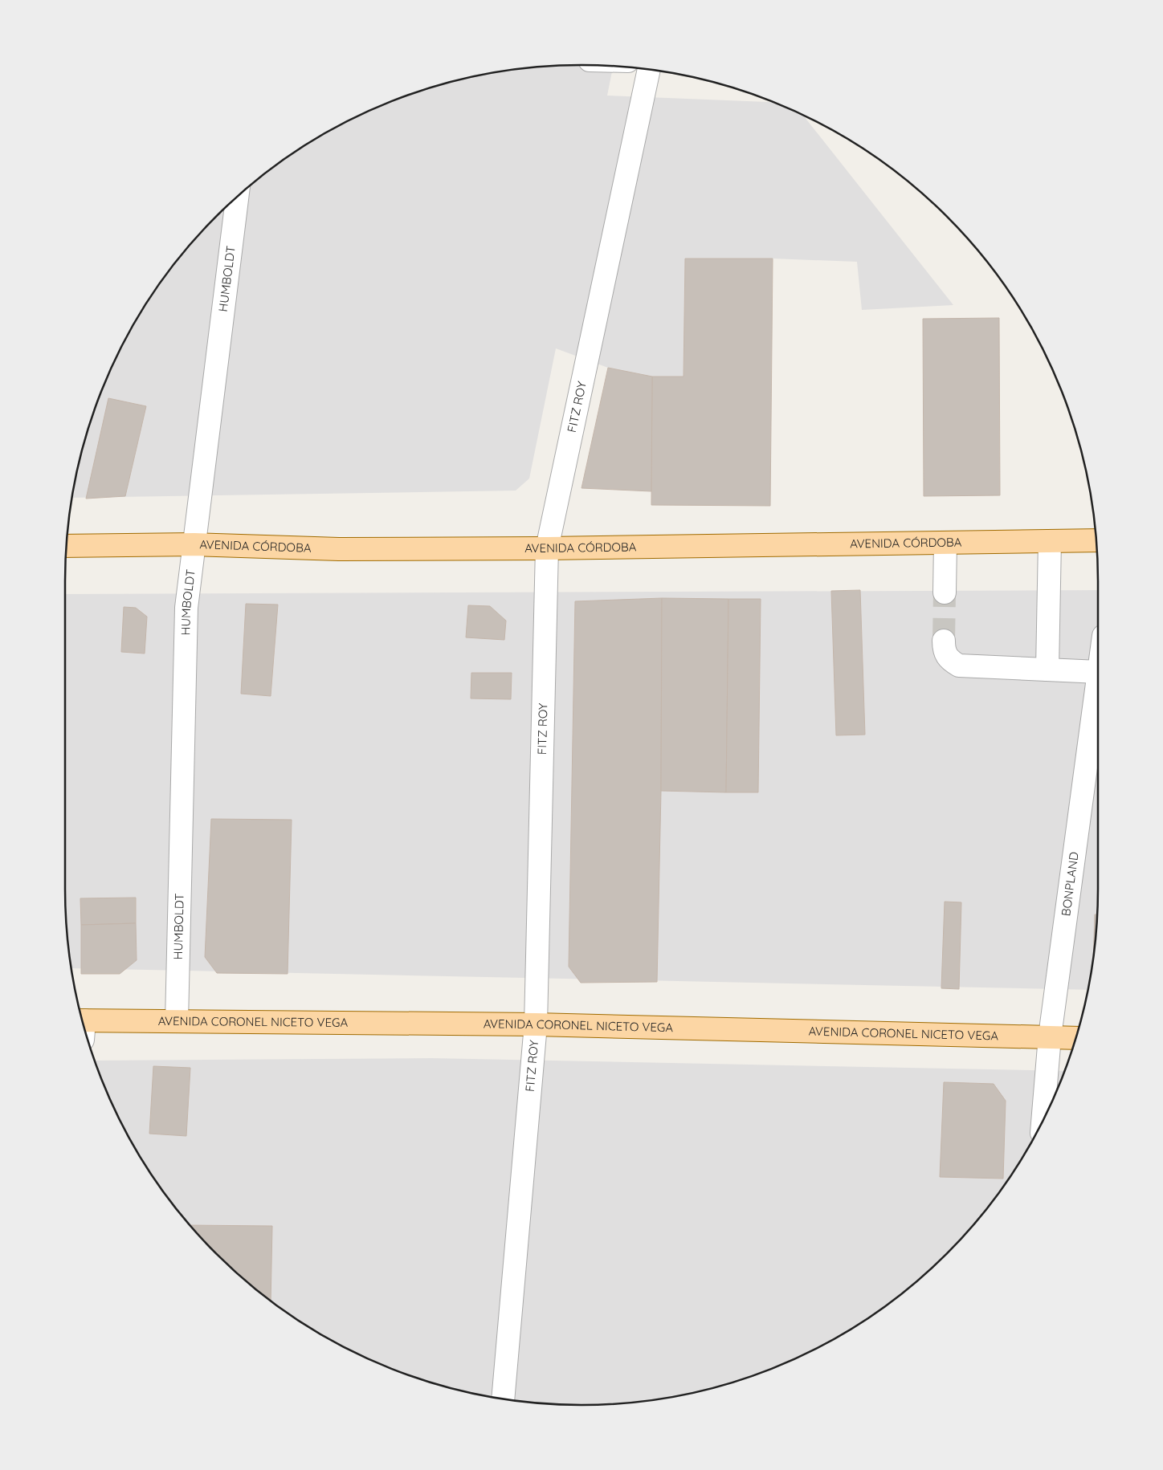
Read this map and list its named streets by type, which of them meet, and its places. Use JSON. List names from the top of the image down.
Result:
{
  "streets": {
    "main road": ["AVENIDA CÓRDOBA", "AVENIDA CORONEL NICETO VEGA"],
    "street": ["HUMBOLDT", "FITZ ROY", "BONPLAND"]
  },
  "crossings": [
    ["HUMBOLDT", "AVENIDA CÓRDOBA"],
    ["HUMBOLDT", "AVENIDA CORONEL NICETO VEGA"],
    ["FITZ ROY", "AVENIDA CÓRDOBA"],
    ["FITZ ROY", "AVENIDA CORONEL NICETO VEGA"],
    ["BONPLAND", "AVENIDA CORONEL NICETO VEGA"]
  ]
}
